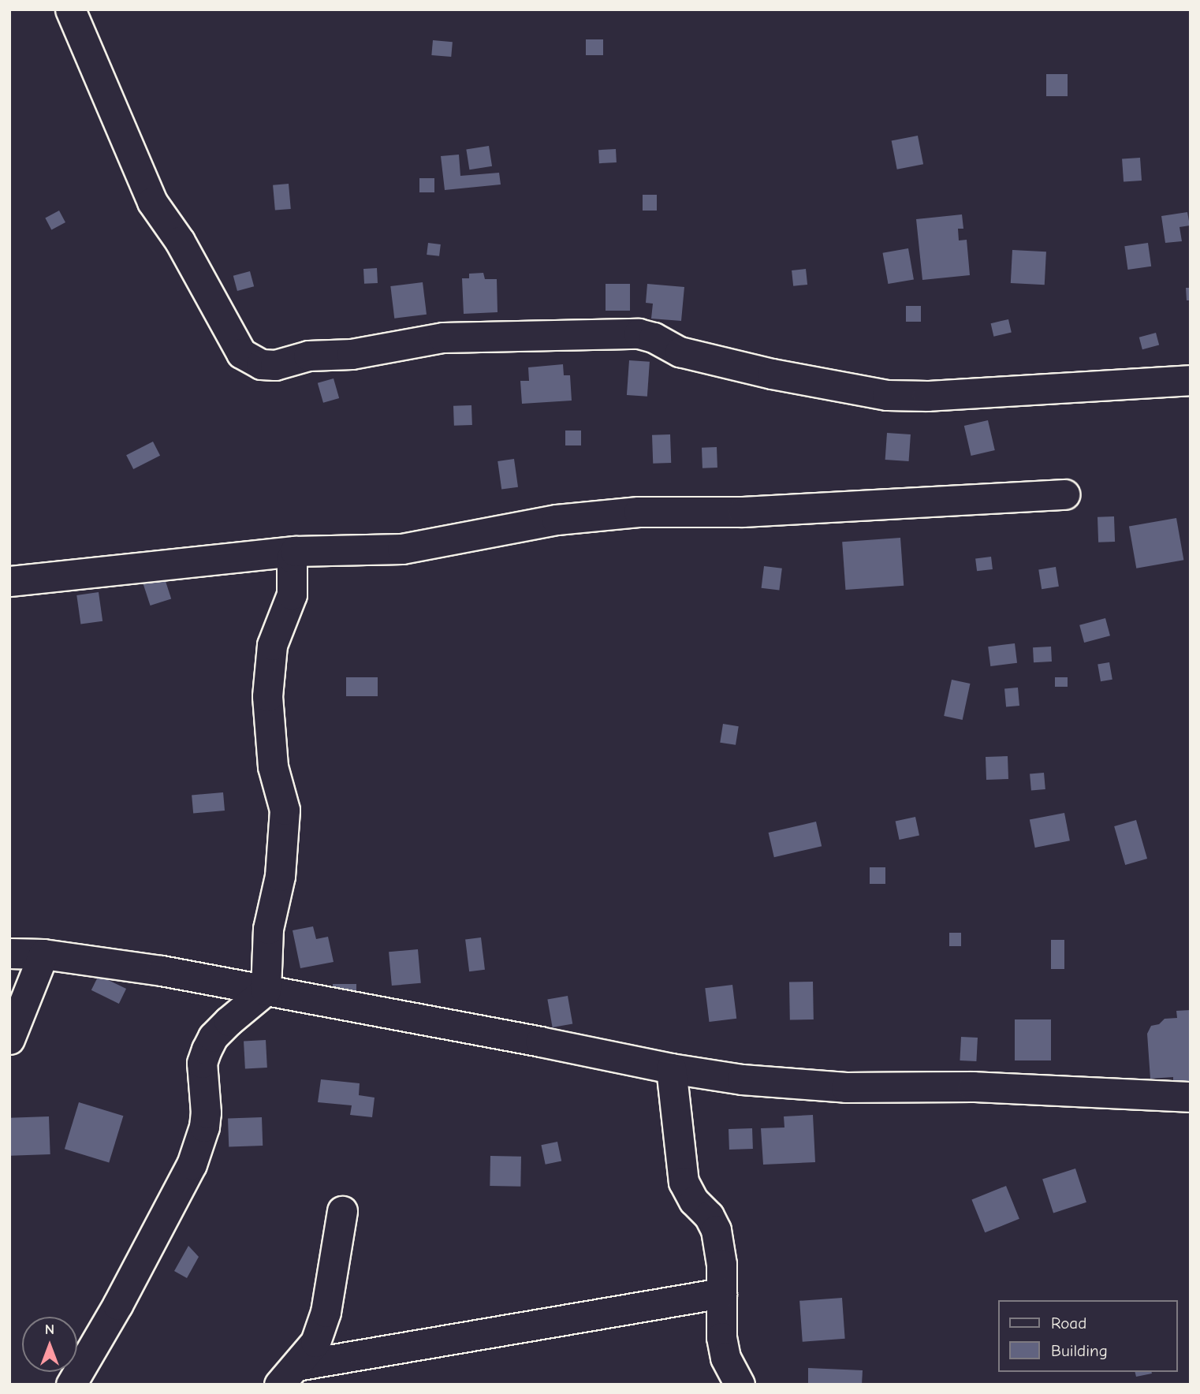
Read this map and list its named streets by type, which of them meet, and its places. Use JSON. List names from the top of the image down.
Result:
{
  "legend": ["Road", "Building"],
  "north": "top"
}
